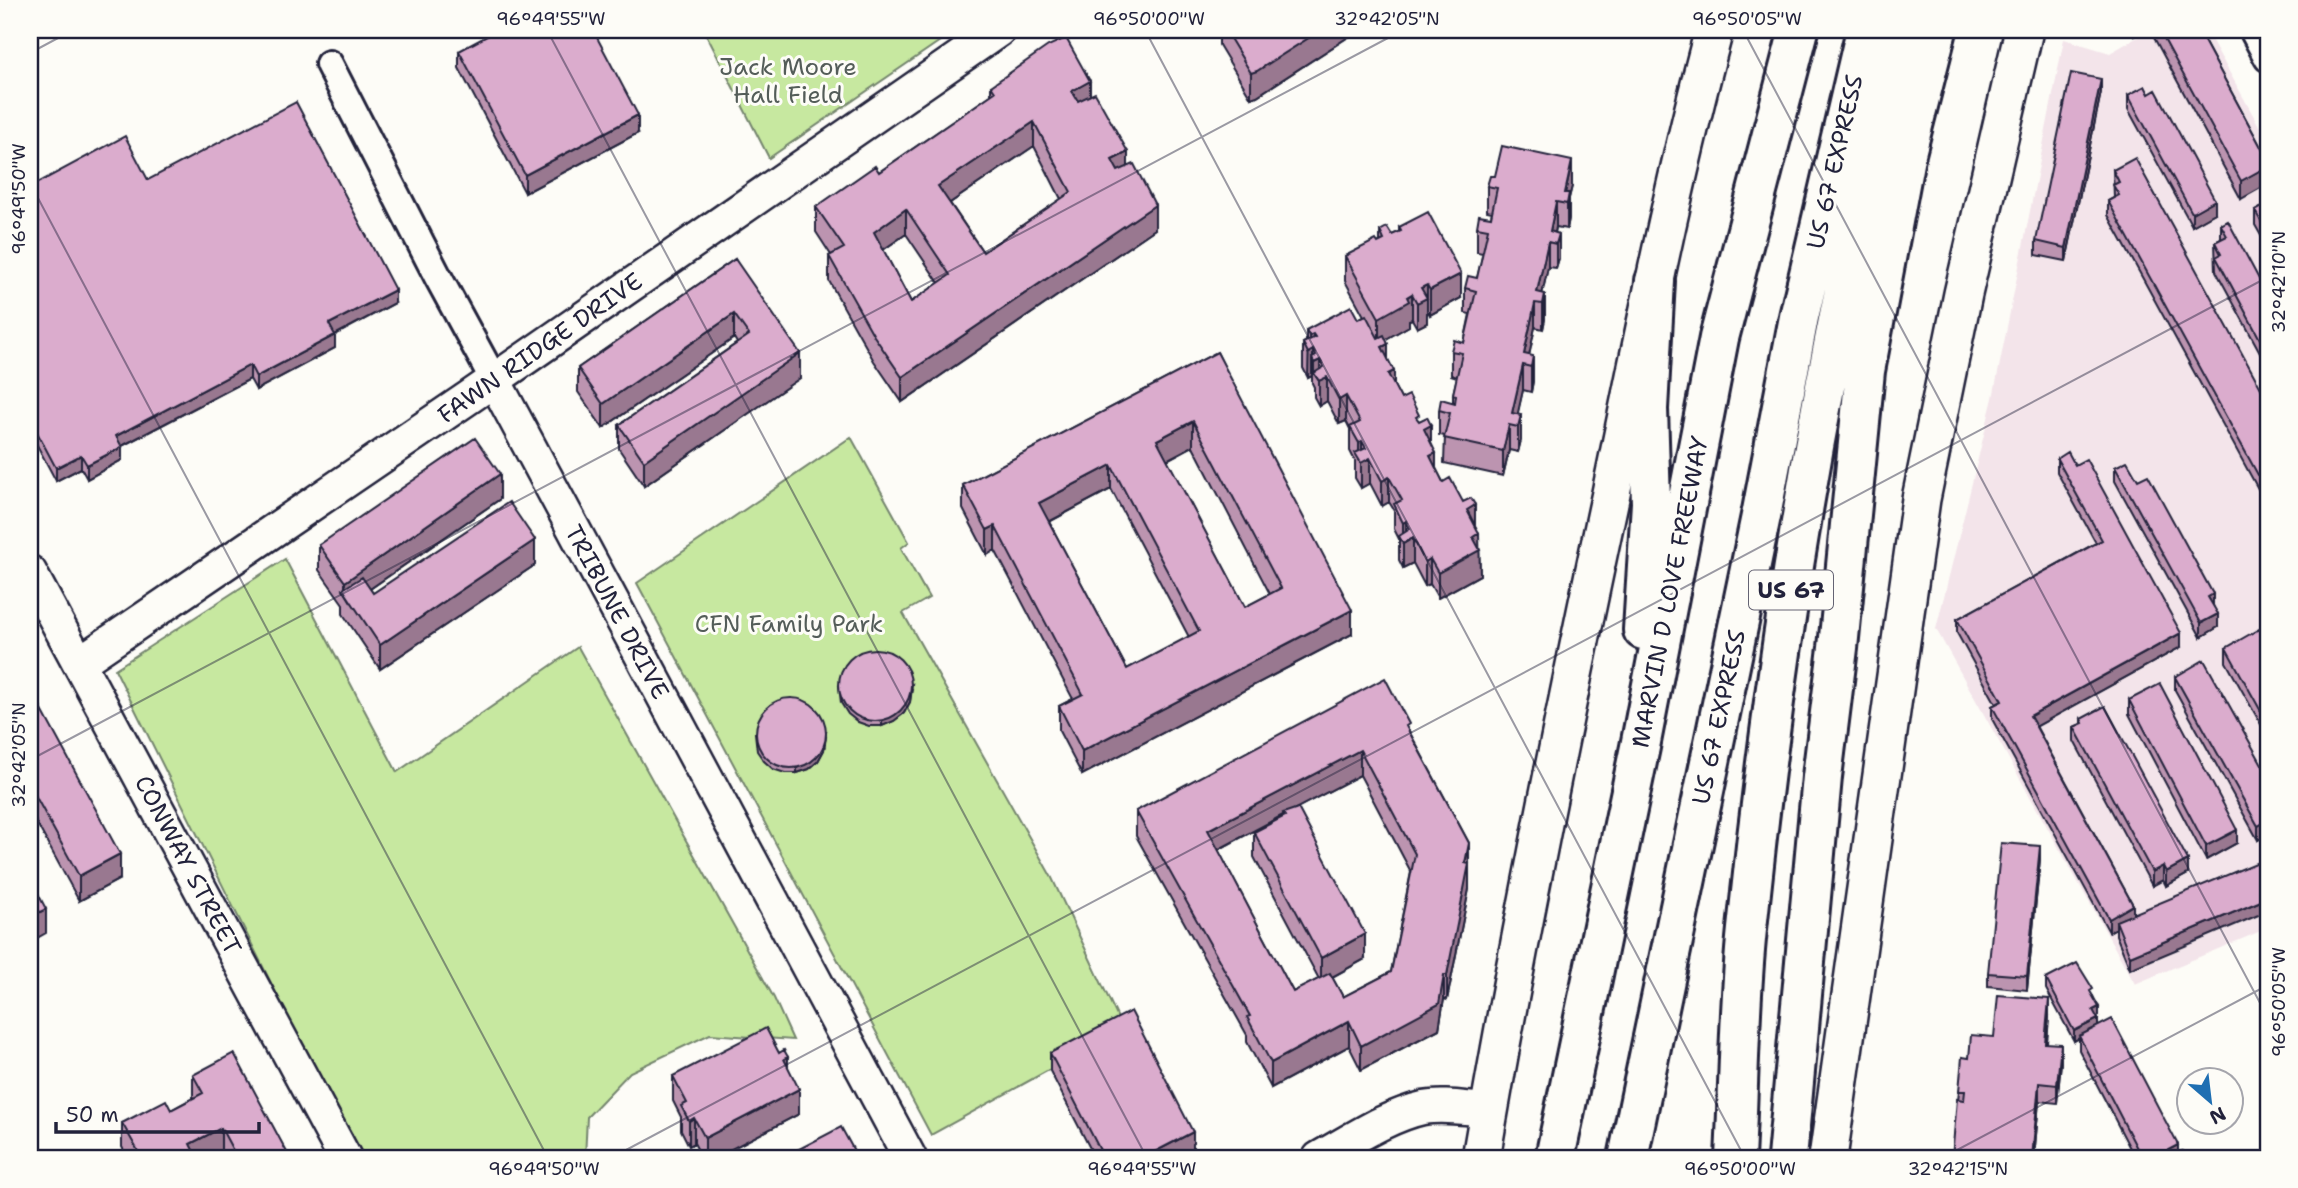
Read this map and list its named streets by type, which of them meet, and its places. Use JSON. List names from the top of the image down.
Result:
{
  "streets": {
    "highway": ["US 67 EXPRESS", "US 67", "MARVIN D LOVE FREEWAY"],
    "street": ["FAWN RIDGE DRIVE", "TRIBUNE DRIVE", "CONWAY STREET"]
  },
  "crossings": [
    ["FAWN RIDGE DRIVE", "TRIBUNE DRIVE"],
    ["FAWN RIDGE DRIVE", "CONWAY STREET"]
  ],
  "parks": ["Jack Moore Hall Field", "CFN Family Park"],
  "scale_bar": "50 m",
  "north": "bottom right",
  "coordinates": [
    "96°49'55\"W",
    "96°50'00\"W",
    "32°42'05\"N",
    "96°50'05\"W",
    "96°49'50\"W",
    "32°42'10\"N",
    "32°42'15\"N"
  ]
}
